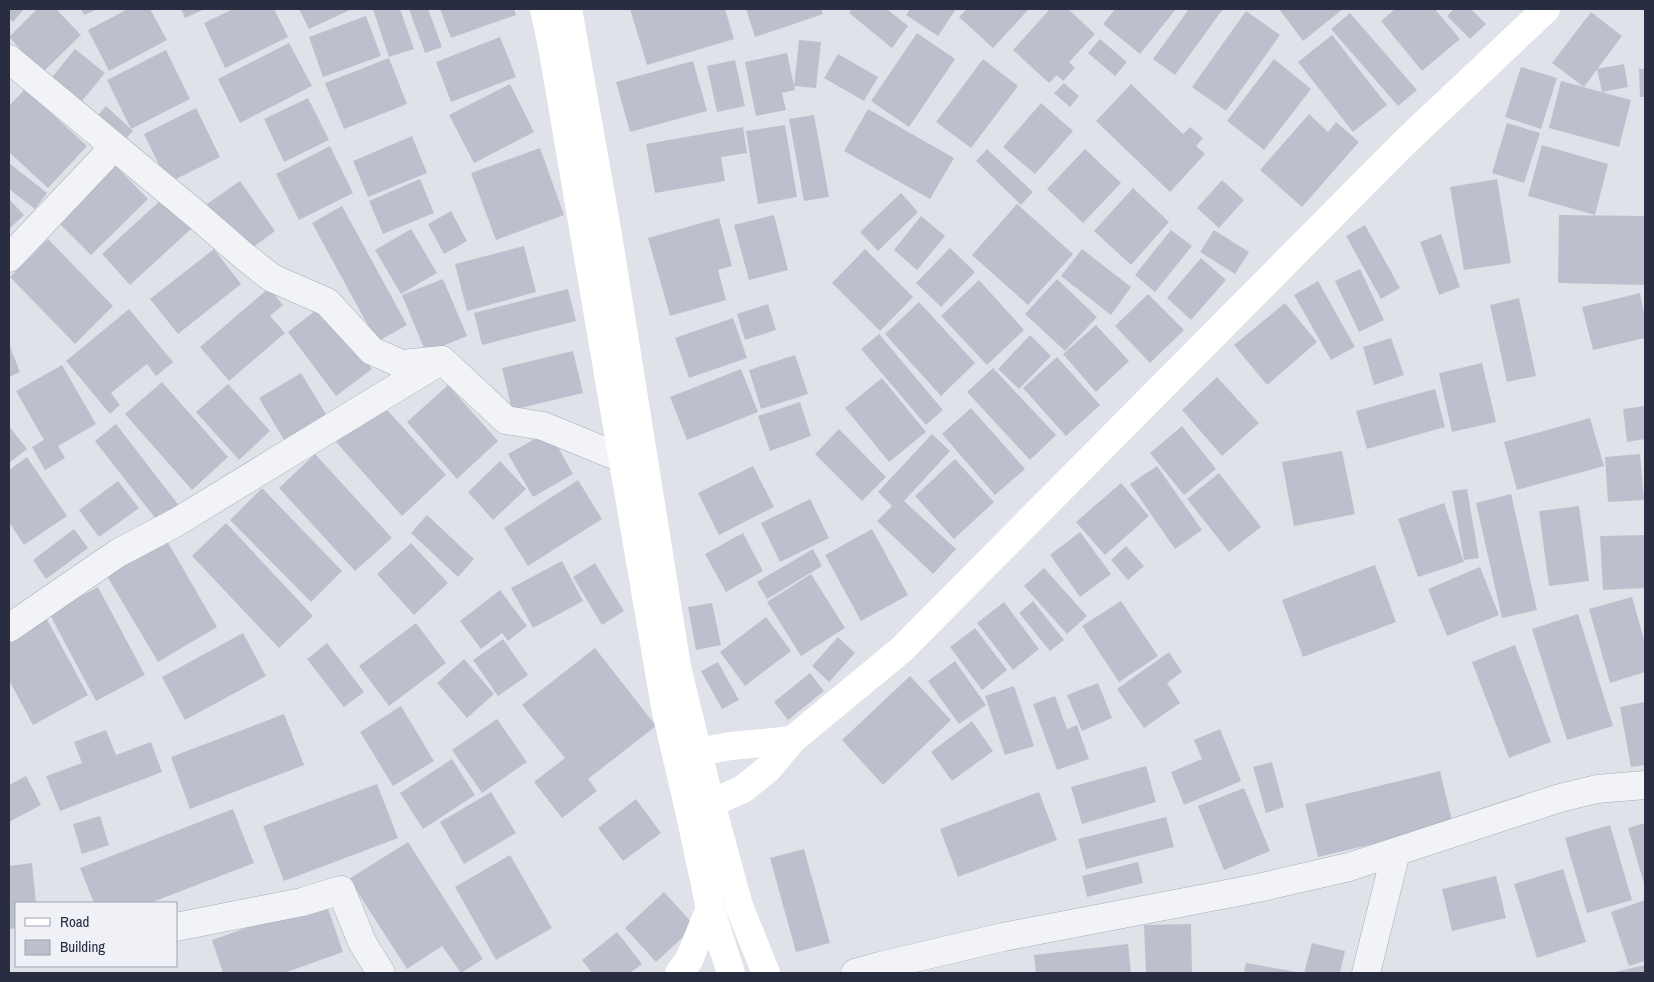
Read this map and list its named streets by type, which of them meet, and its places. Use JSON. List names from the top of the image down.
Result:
{
  "legend": ["Road", "Building"]
}
